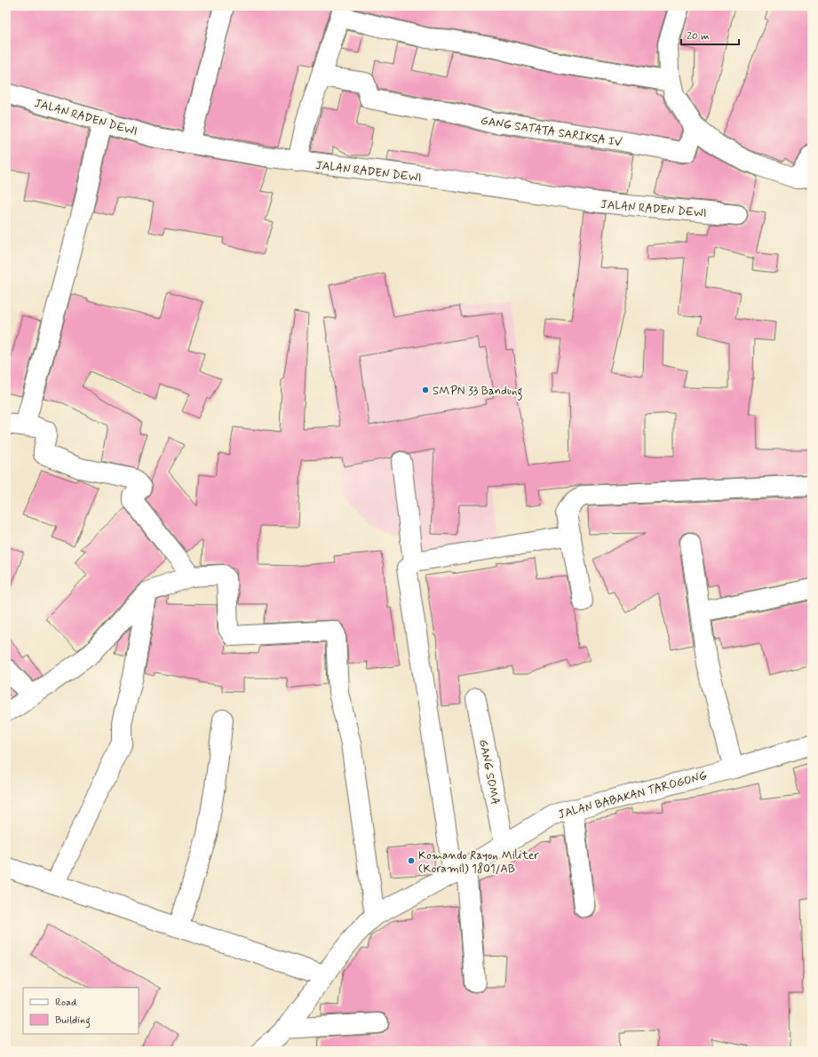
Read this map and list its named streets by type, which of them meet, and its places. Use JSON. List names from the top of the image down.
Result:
{
  "streets": {
    "street": [
      "JALAN RADEN DEWI",
      "GANG SATATA SARIKSA IV",
      "GANG SOMA",
      "JALAN BABAKAN TAROGONG"
    ]
  },
  "crossings": [
    ["GANG SOMA", "JALAN BABAKAN TAROGONG"]
  ],
  "places": ["SMPN 33 Bandung", "Komando Rayon Militer (Koramil) 1801/AB"],
  "legend": ["Road", "Building"],
  "scale_bar": "20 m"
}
